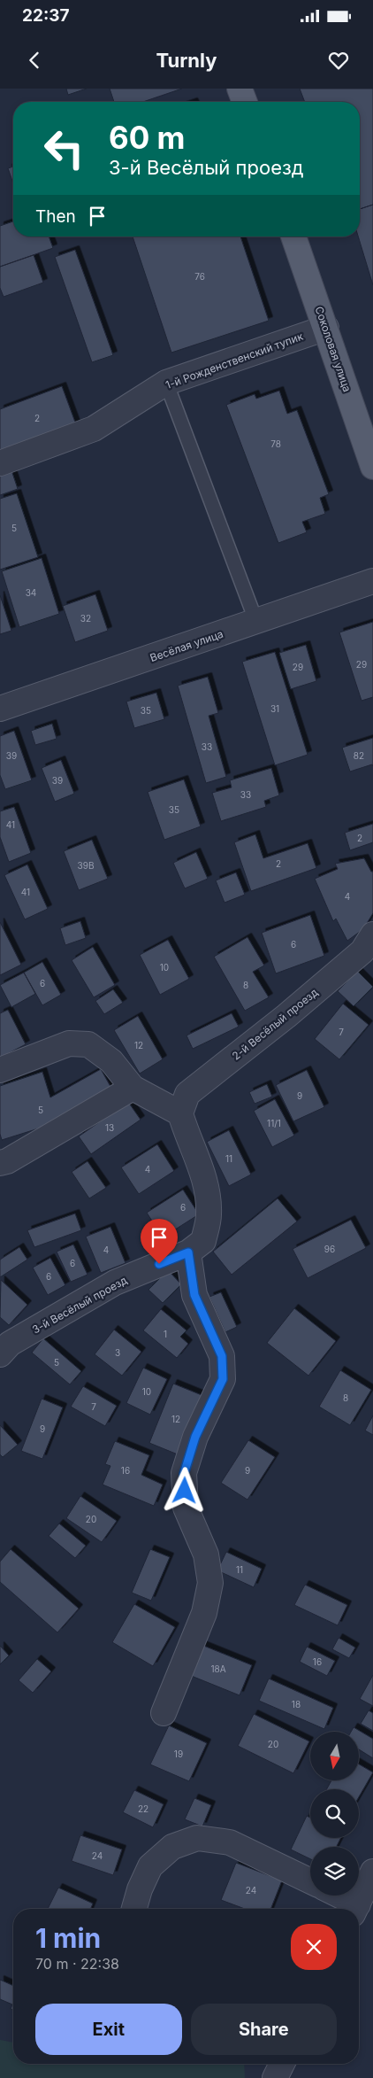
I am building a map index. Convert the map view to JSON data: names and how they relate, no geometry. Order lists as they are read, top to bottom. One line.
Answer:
{"streets":{"main road":["Соколовая улица"],"street":["1-й Рожденственский тупик","Весёлая улица","2-й Весёлый проезд","3-й Весёлый проезд"]},"crossings":[["Соколовая улица","1-й Рожденственский тупик"]],"house_numbers":["76","2","78","5","34","32","29","29","31","35","33","39","82","39","33","35","41","2","2","39В","41","4","6","10","6","8","7","12","9","5","11/1","13","11","4","6","96","4","6","6","1","3","5","10","8","7","12","9","16","9","20","11","16","18А","18","20","19","22","24","24"],"north":"bottom","page":{"status":"22:37","header":"Turnly","turn":["60 m","3-й Весёлый проезд"],"then":"Then","heading":["1 min","70 m · 22:38"],"buttons":["Exit","Share"]}}
